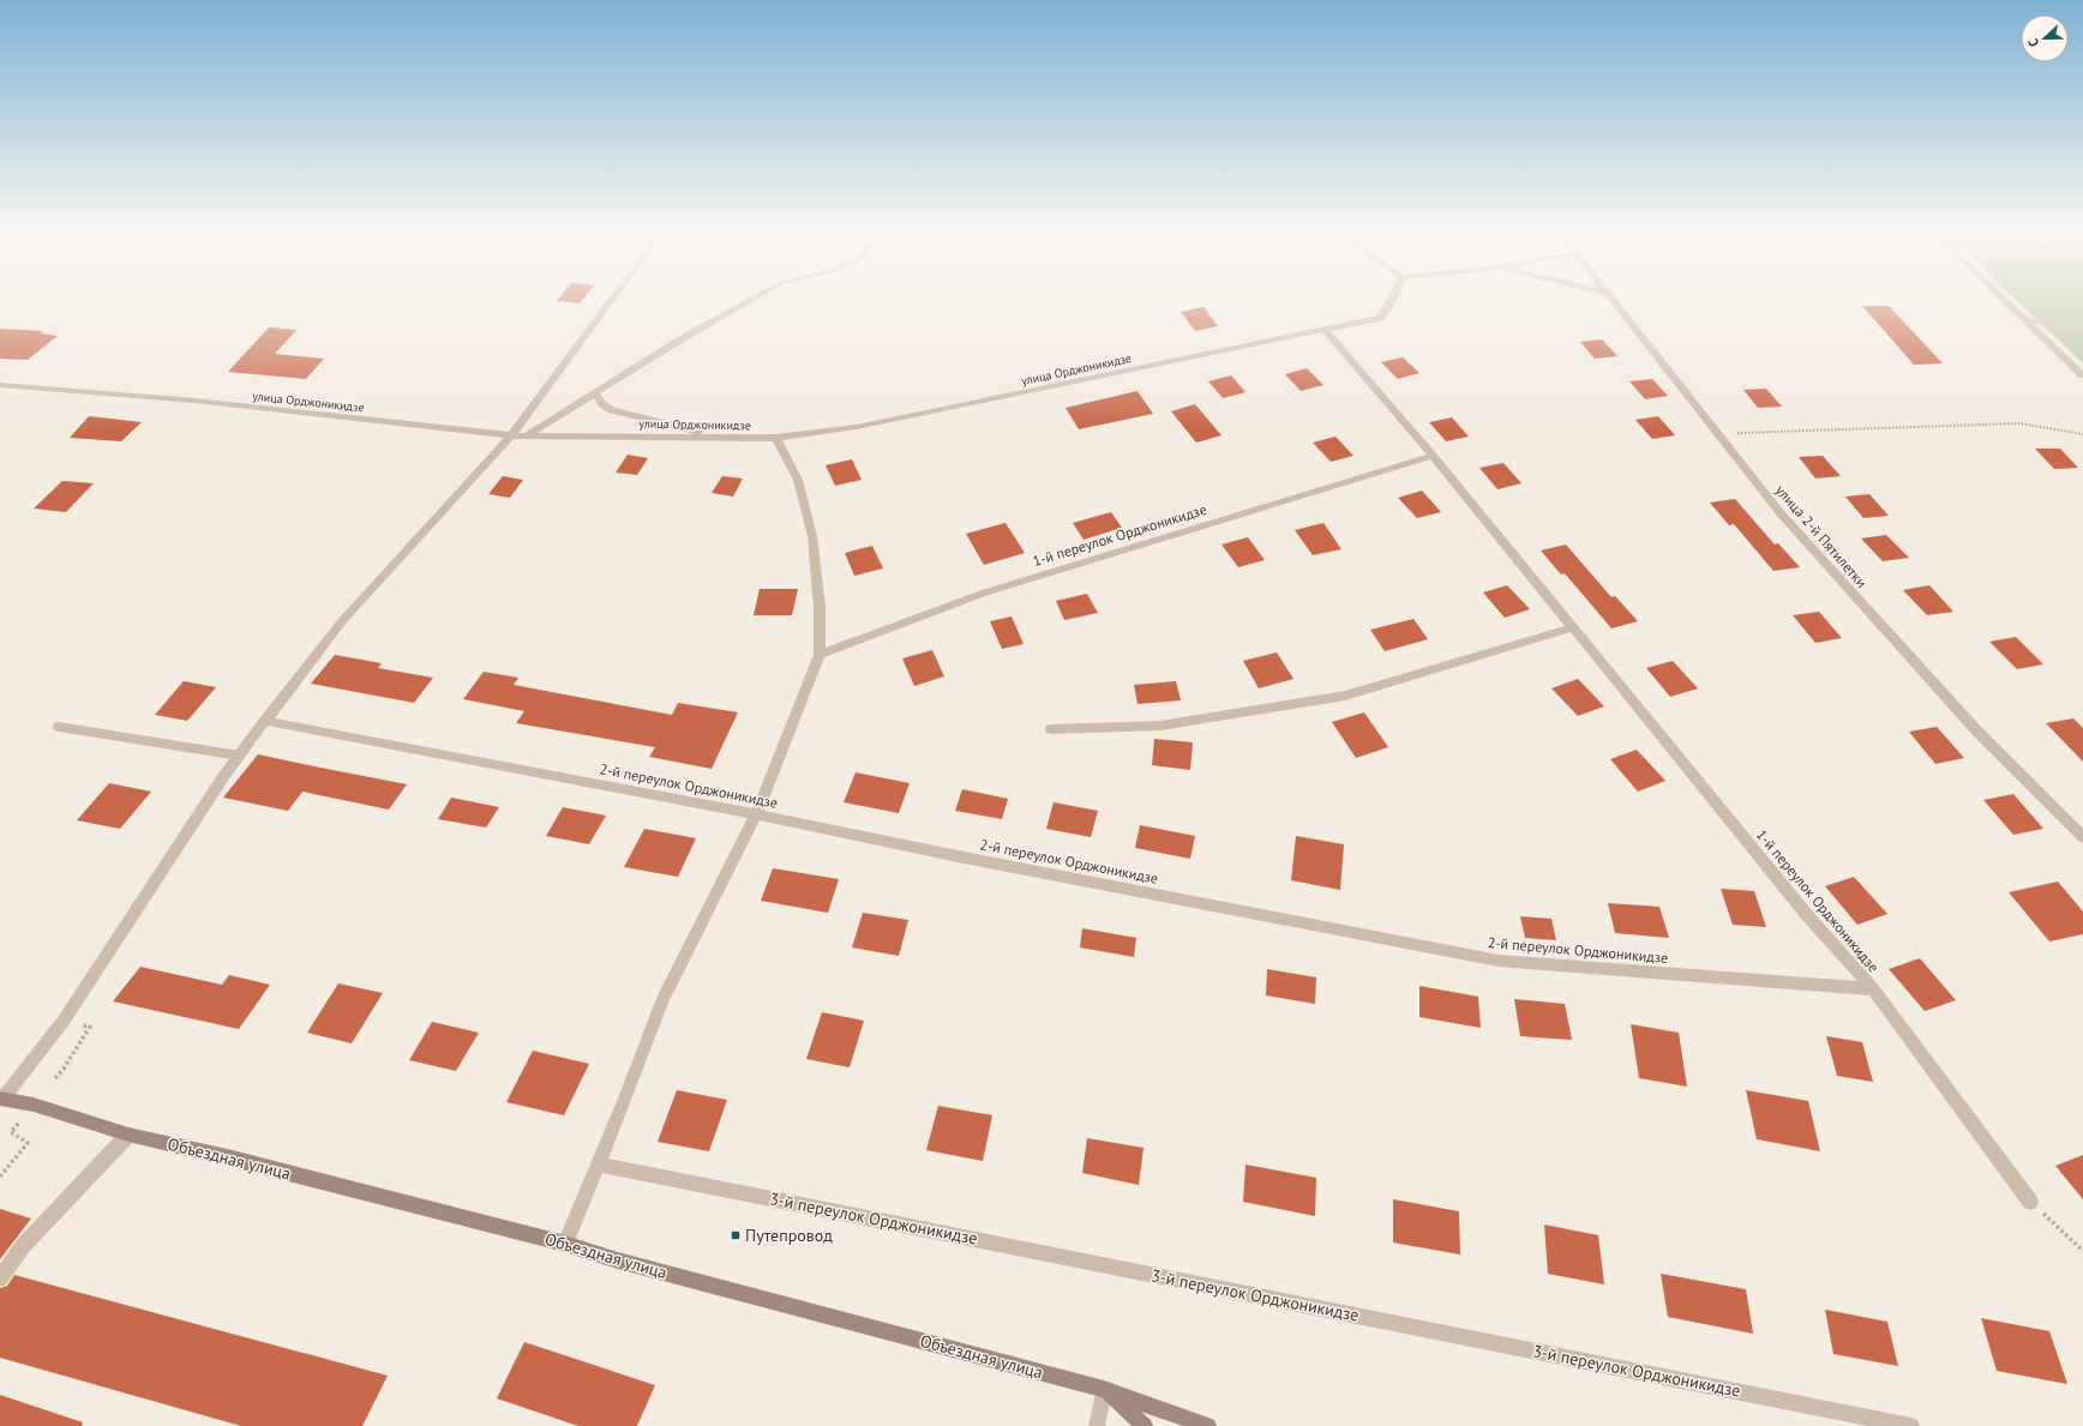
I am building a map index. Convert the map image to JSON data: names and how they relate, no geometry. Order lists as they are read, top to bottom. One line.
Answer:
{"streets":{"street":["улица Орджоникидзе","1-й переулок Орджоникидзе","улица 2-й Пятилетки","2-й переулок Орджоникидзе","Объездная улица","3-й переулок Орджоникидзе"]},"crossings":[["улица Орджоникидзе","1-й переулок Орджоникидзе"],["1-й переулок Орджоникидзе","2-й переулок Орджоникидзе"]],"places":{"transit":["Путепровод"]},"north":"left"}
